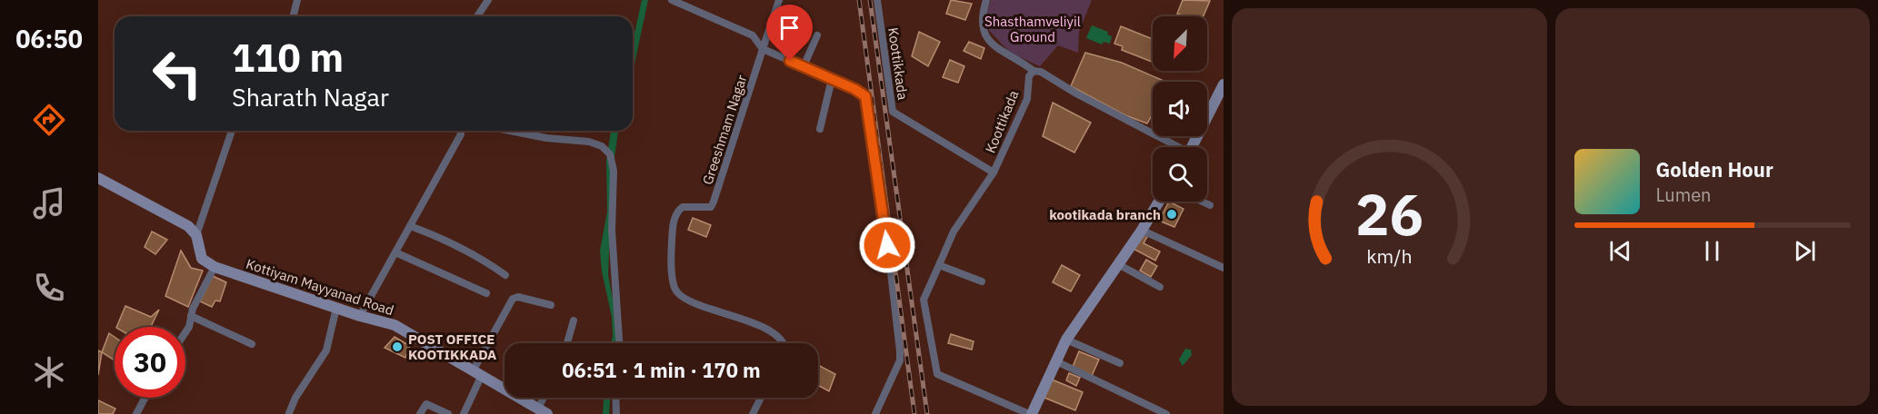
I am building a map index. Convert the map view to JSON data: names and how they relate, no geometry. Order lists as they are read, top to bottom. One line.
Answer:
{"streets":{"main road":["Kottiyam Mayyanad Road"],"street":["Koottikkada","Koottikada","Greeshmam Nagar"]},"crossings":[["Koottikkada","Koottikada"]],"parks":["Shasthamveliyil Ground"],"places":["kootikada branch","POST OFFICE KOOTIKKADA"],"north":"bottom left","page":{"tabs":"06:50","turn":["110 m","Sharath Nagar"],"song":["Golden Hour","Lumen"],"limit":"30","trip":"06:51 · 1 min · 170 m","gauge":["26","km/h"]}}
